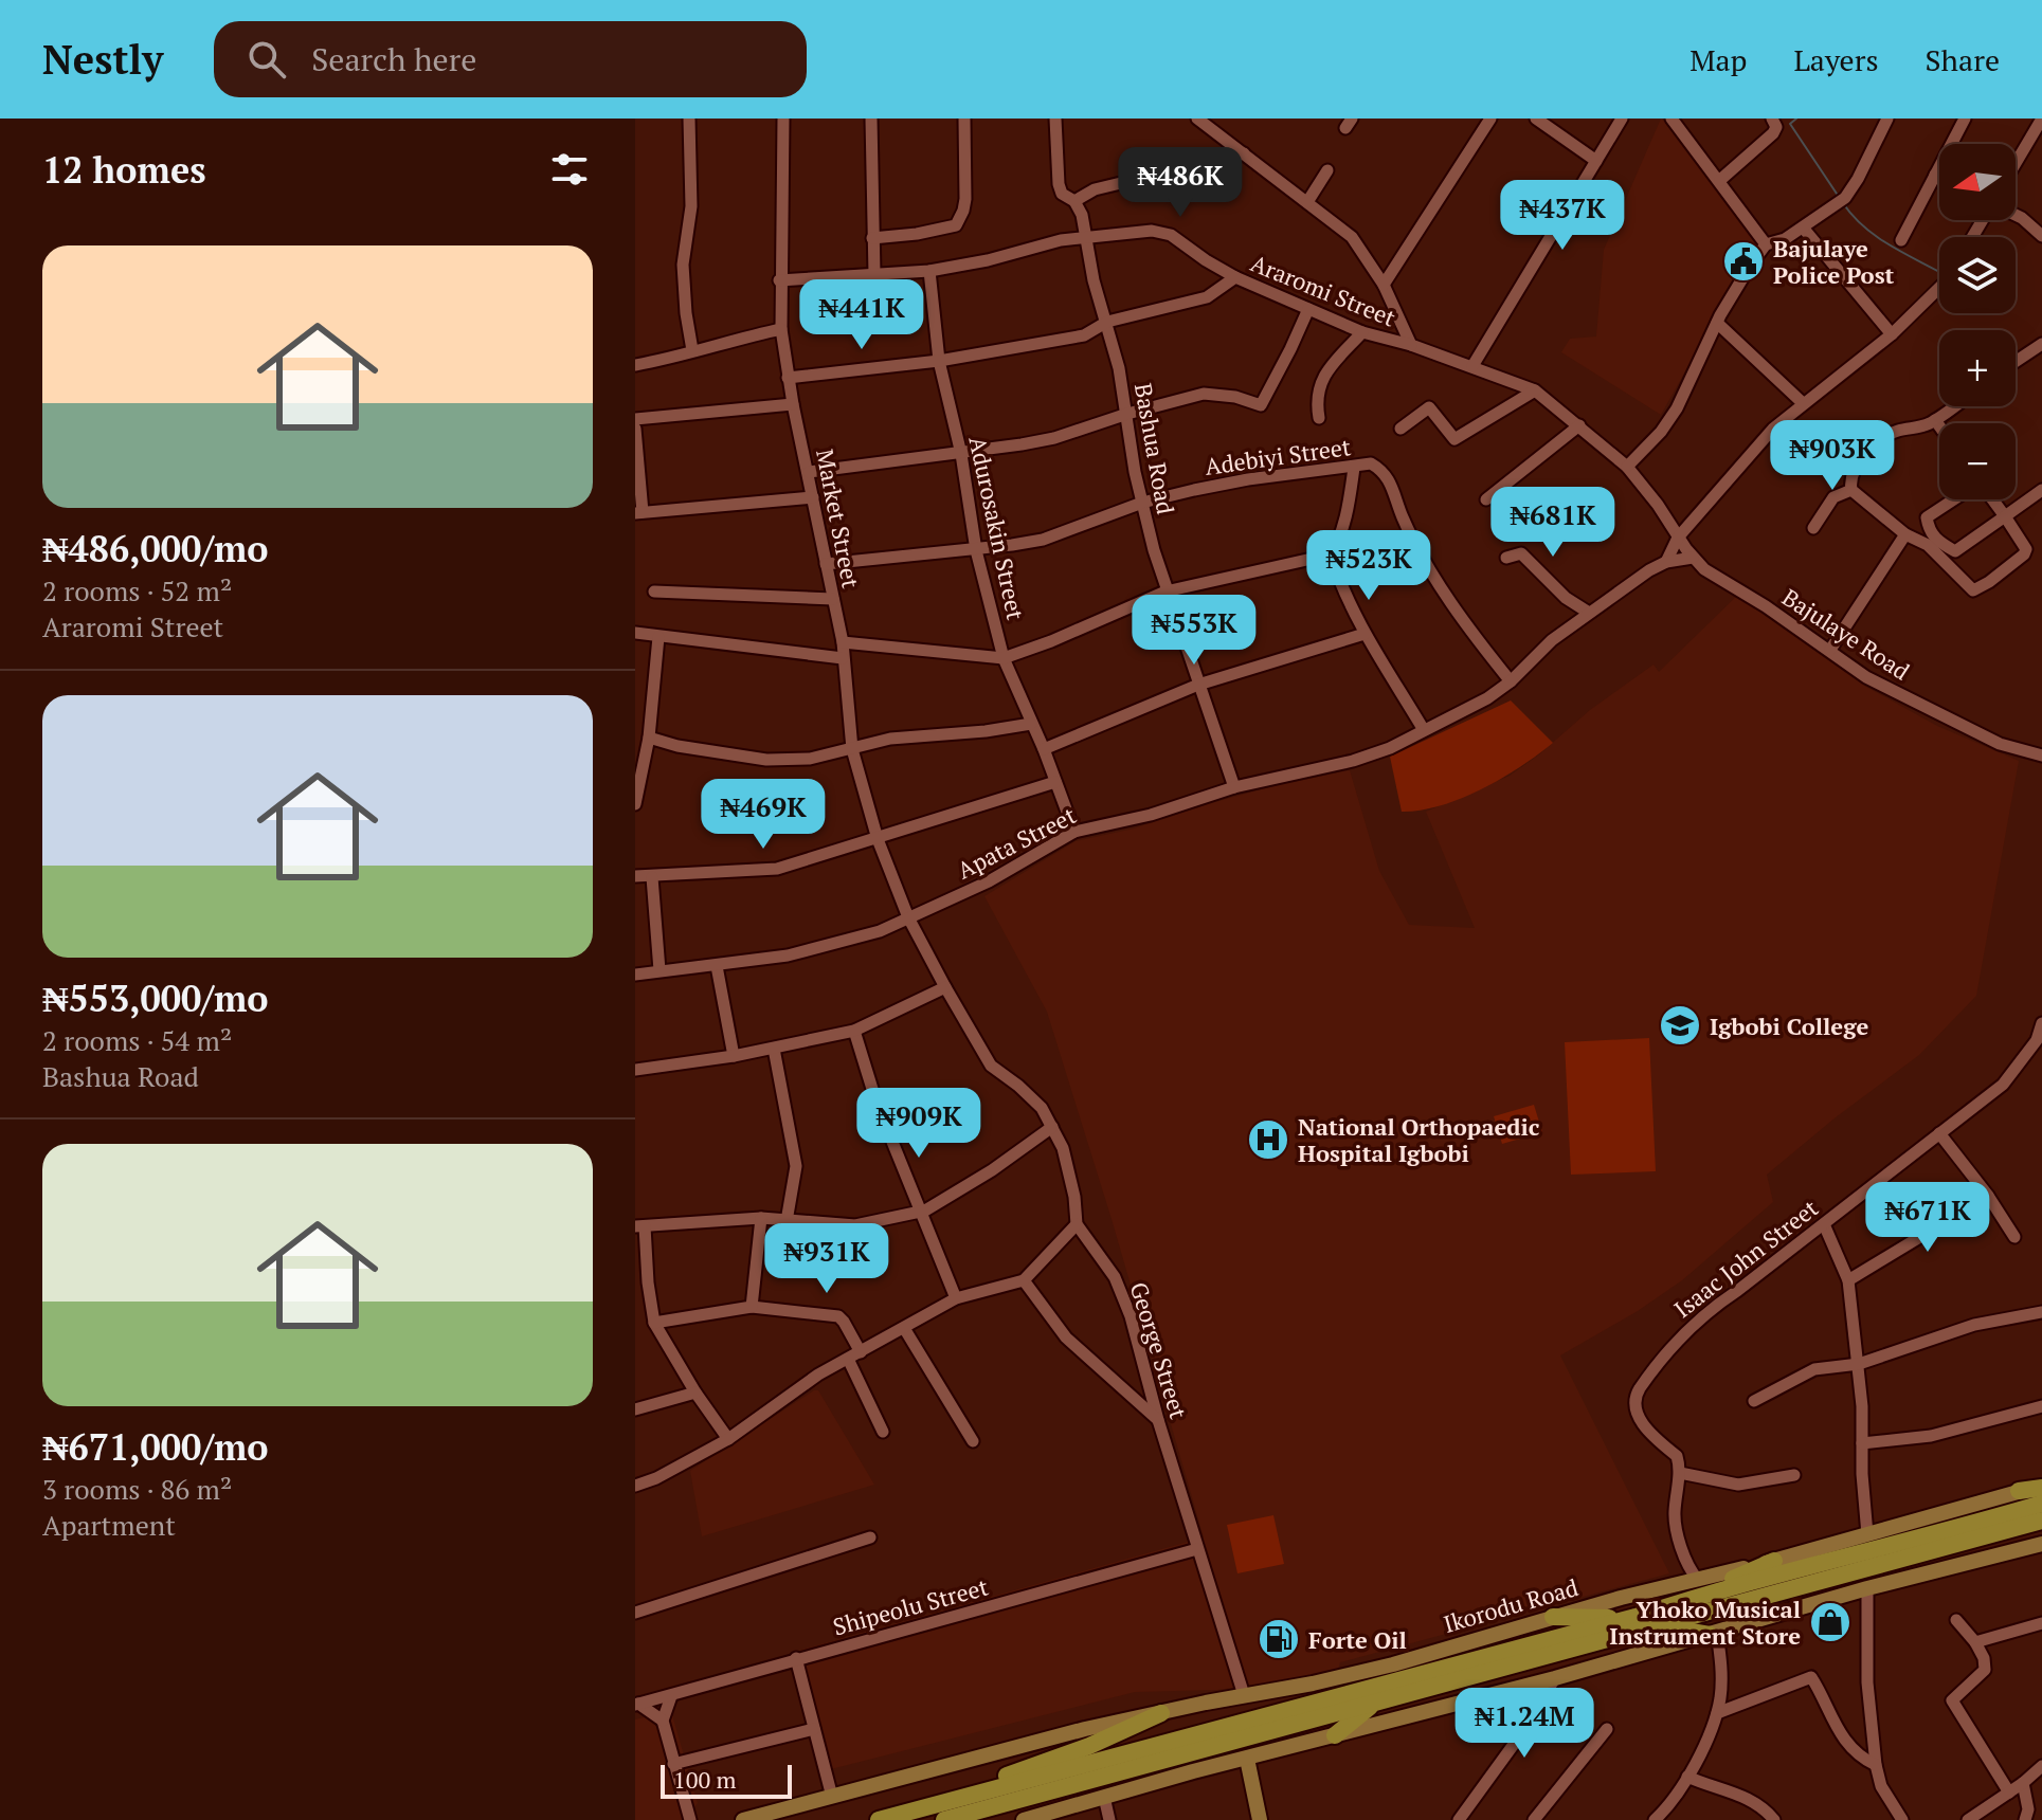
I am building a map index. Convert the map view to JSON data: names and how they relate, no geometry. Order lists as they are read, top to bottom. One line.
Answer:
{"streets":{"highway":["Ikorodu Road"],"street":["Araromi Street","Bashua Road","Adebiyi Street","Market Street","Adurosakin Street","Bajulaye Road","Apata Street","Isaac John Street","George Street","Shipeolu Street"]},"crossings":[["Araromi Street","Bashua Road"],["Araromi Street","Market Street"],["Araromi Street","Adurosakin Street"],["Araromi Street","Bajulaye Road"],["Bashua Road","Adebiyi Street"],["Bashua Road","Apata Street"],["Adebiyi Street","Market Street"],["Adebiyi Street","Adurosakin Street"],["Adebiyi Street","Apata Street"],["Market Street","Apata Street"],["Market Street","George Street"],["Adurosakin Street","Apata Street"],["Apata Street","George Street"],["George Street","Ikorodu Road"],["George Street","Shipeolu Street"]],"places":{"public building":["Bajulaye Police Post"],"school or university":["Igbobi College"],"hospital":["National Orthopaedic Hospital Igbobi"],"shop":["Yhoko Musical Instrument Store"],"fuel station":["Forte Oil"]},"scale_bar":"100 m","north":"left","page":{"header":"Nestly","search":"Search here","nav":["Map","Layers","Share"],"heading":"12 homes","map_buttons":["+","−"],"price":["₦486K","₦437K","₦441K","₦903K","₦681K","₦523K","₦553K","₦469K","₦909K","₦671K","₦931K","₦1.24M"],"list":[{"name":"₦486,000/mo","note":"2 rooms · 52 m² · Araromi Street"},{"name":"₦553,000/mo","note":"2 rooms · 54 m² · Bashua Road"},{"name":"₦671,000/mo","note":"3 rooms · 86 m² · Apartment"}],"scale":"100 m"}}
